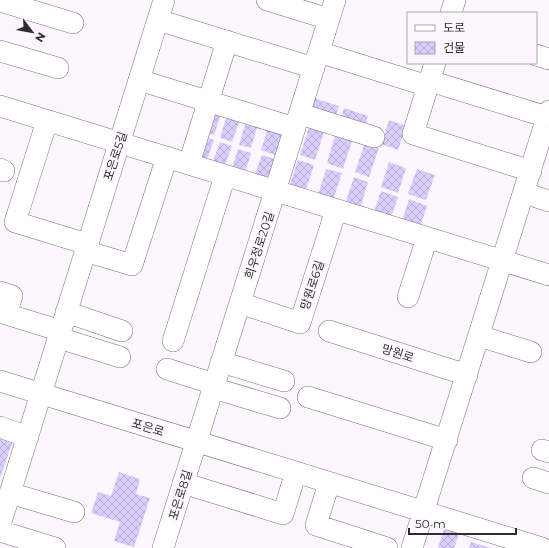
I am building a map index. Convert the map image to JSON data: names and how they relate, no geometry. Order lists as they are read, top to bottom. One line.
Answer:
{"streets":{"street":["포은로5길","희우정로20길","망원로6길","망원로","포은로","포은로8길"]},"crossings":[["포은로5길","포은로"],["희우정로20길","망원로6길"],["희우정로20길","포은로"],["희우정로20길","포은로8길"],["포은로","포은로8길"]],"legend":["도로","건물"],"scale_bar":"50 m","north":"bottom right"}
